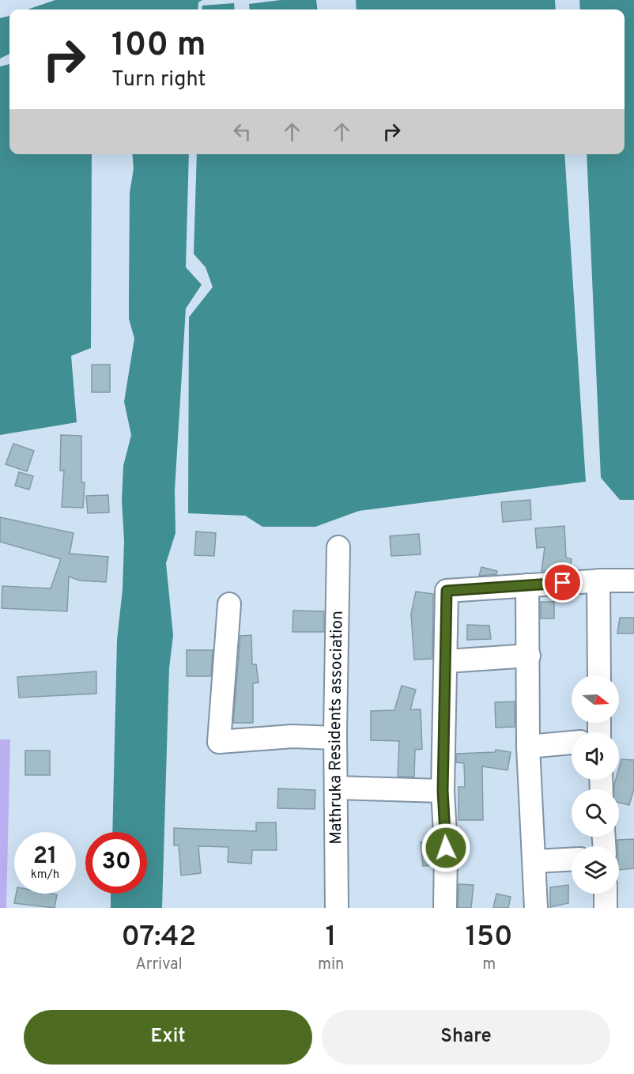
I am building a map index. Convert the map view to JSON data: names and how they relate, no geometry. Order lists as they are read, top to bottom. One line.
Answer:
{"streets":{"street":["Mathruka Residents association"]},"north":"right","page":{"turn":["100 m","Turn right"],"speed":"21 km/h","limit":"30","eta":["07:42","Arrival","1","min","150","m"],"buttons":["Exit","Share"]}}
